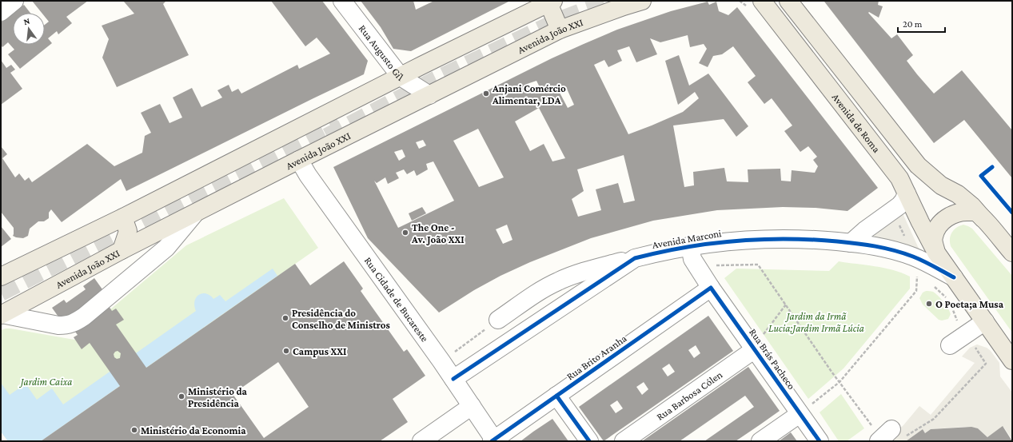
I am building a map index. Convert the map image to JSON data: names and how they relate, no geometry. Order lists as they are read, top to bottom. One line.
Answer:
{"streets":{"main road":["Avenida João XXI","Avenida de Roma"],"street":["Rua Augusto Gil","Avenida Marconi","Rua Cidade de Bucareste","Rua Brito Aranha","Rua Brás Pacheco","Rua Barbosa Cólen"]},"crossings":[["Avenida João XXI","Rua Augusto Gil"],["Avenida João XXI","Rua Cidade de Bucareste"],["Avenida de Roma","Avenida Marconi"],["Avenida Marconi","Rua Cidade de Bucareste"],["Avenida Marconi","Rua Brás Pacheco"],["Rua Cidade de Bucareste","Rua Brito Aranha"],["Rua Brito Aranha","Rua Brás Pacheco"],["Rua Brás Pacheco","Rua Barbosa Cólen"]],"parks":["Jardim da Irmã Lucia;Jardim Irmã Lúcia","Jardim Caixa"],"places":["Anjani Comércio Alimentar, LDA","The One - Av. João XXI","O Poeta;a Musa","Presidência do Conselho de Ministros","Campus XXI","Ministério da Presidência","Ministério da Economia"],"scale_bar":"20 m","north":"top"}
